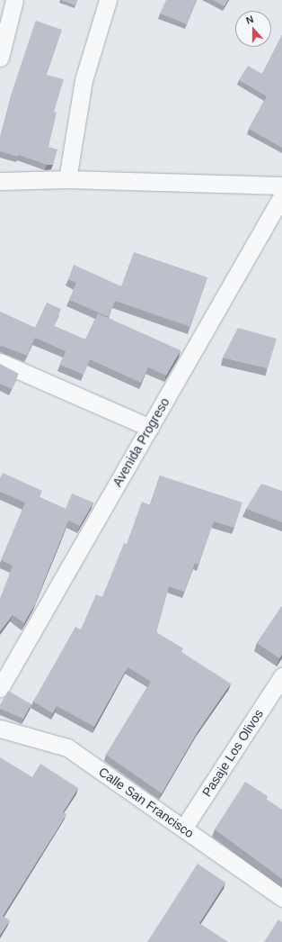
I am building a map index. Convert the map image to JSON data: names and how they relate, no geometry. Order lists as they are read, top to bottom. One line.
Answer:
{"streets":{"street":["Avenida Progreso","Pasaje Los Olivos","Calle San Francisco"]},"crossings":[["Pasaje Los Olivos","Calle San Francisco"]],"north":"top"}
